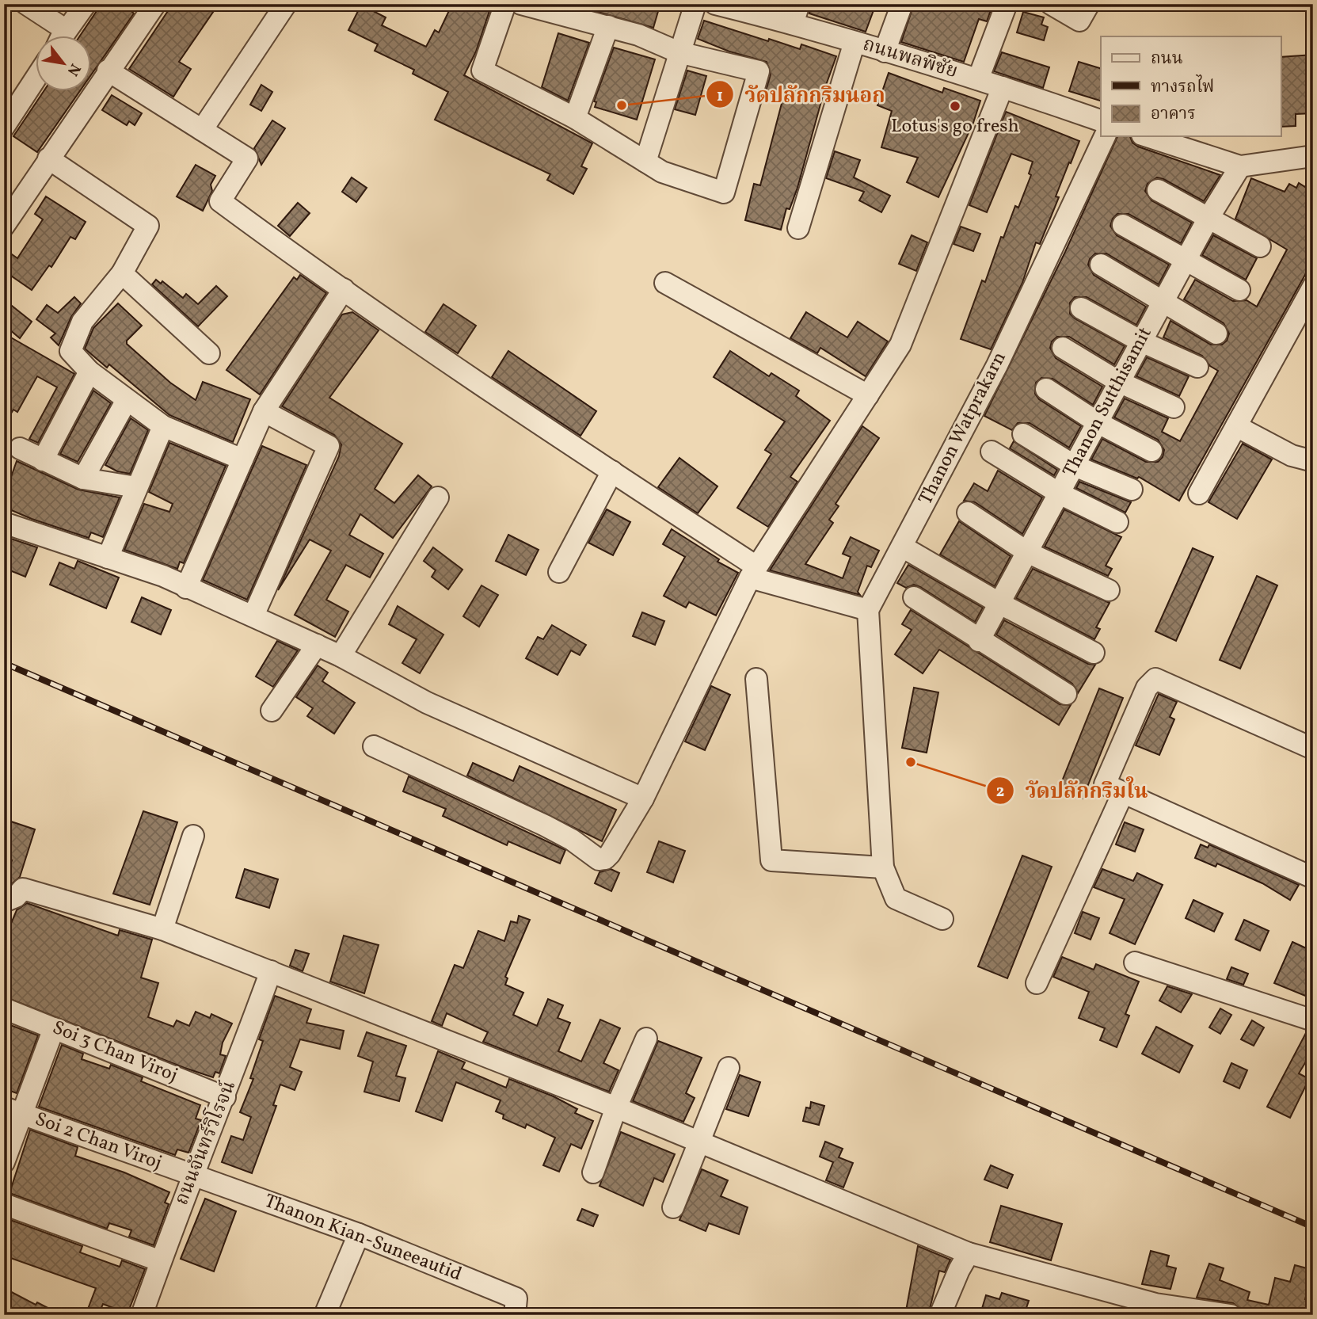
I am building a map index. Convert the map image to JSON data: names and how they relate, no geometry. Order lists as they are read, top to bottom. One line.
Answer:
{"streets":{"street":["ถนนพลพิชัย","Thanon Sutthisamit","Thanon Watprakarn","Soi 3 Chan Viroj","Soi 2 Chan Viroj","ถนนจันทร์วิโรจน์","Thanon Kian-Suneeautid"]},"crossings":[["Soi 3 Chan Viroj","ถนนจันทร์วิโรจน์"],["Soi 2 Chan Viroj","ถนนจันทร์วิโรจน์"],["Soi 2 Chan Viroj","Thanon Kian-Suneeautid"],["ถนนจันทร์วิโรจน์","Thanon Kian-Suneeautid"]],"places":["วัดปลักกริมนอก","Lotus's go fresh","วัดปลักกริมใน"],"legend":["ถนน","ทางรถไฟ","อาคาร"],"north":"bottom right"}
